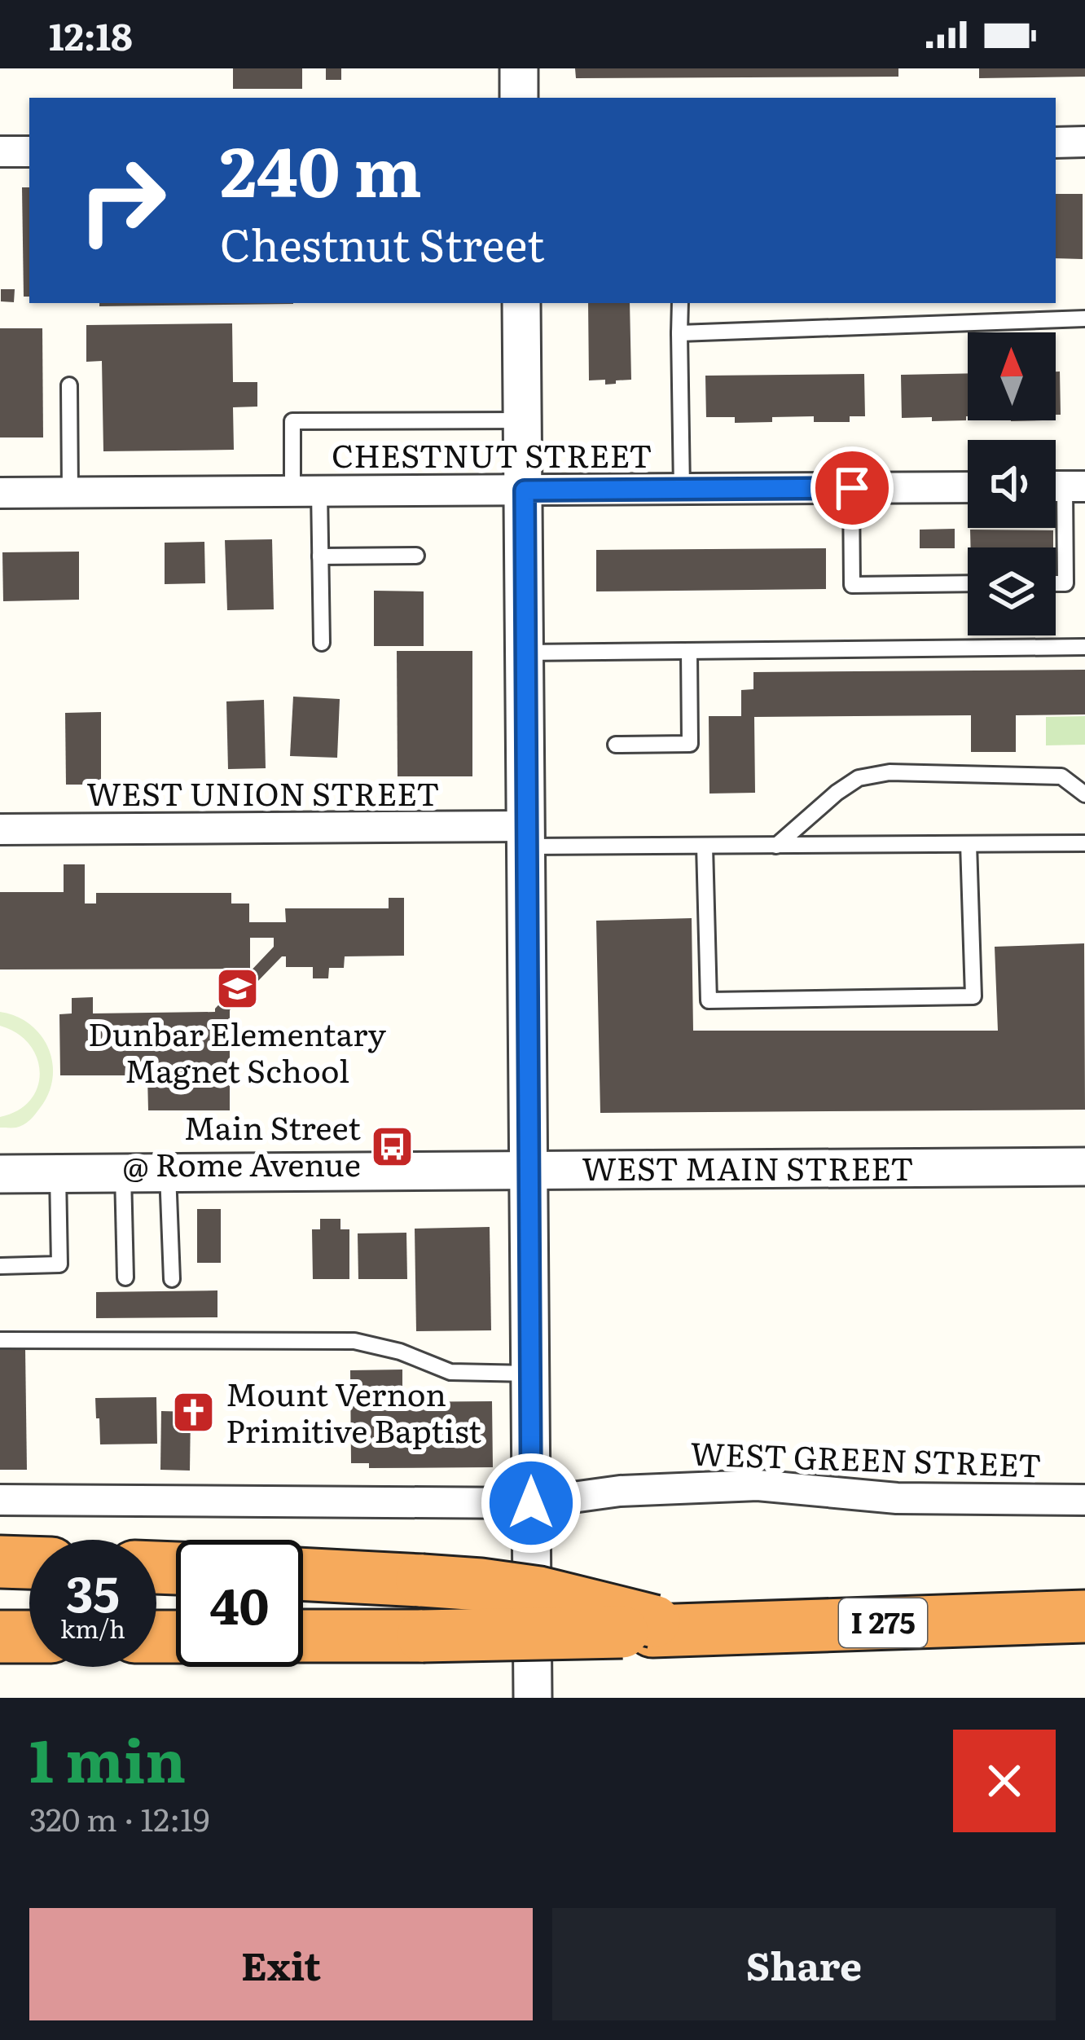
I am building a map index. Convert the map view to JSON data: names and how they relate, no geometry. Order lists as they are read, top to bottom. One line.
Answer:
{"streets":{"highway":["I 275"],"street":["CHESTNUT STREET","WEST UNION STREET","WEST MAIN STREET","WEST GREEN STREET"]},"places":{"school or university":["Dunbar Elementary Magnet School"],"bus stop":["Main Street @ Rome Avenue"],"church":["Mount Vernon Primitive Baptist"]},"north":"top","page":{"status":"12:18","turn":["240 m","Chestnut Street"],"speed":"35 km/h","limit":"40","heading":["1 min","320 m · 12:19"],"buttons":["Exit","Share"]}}
